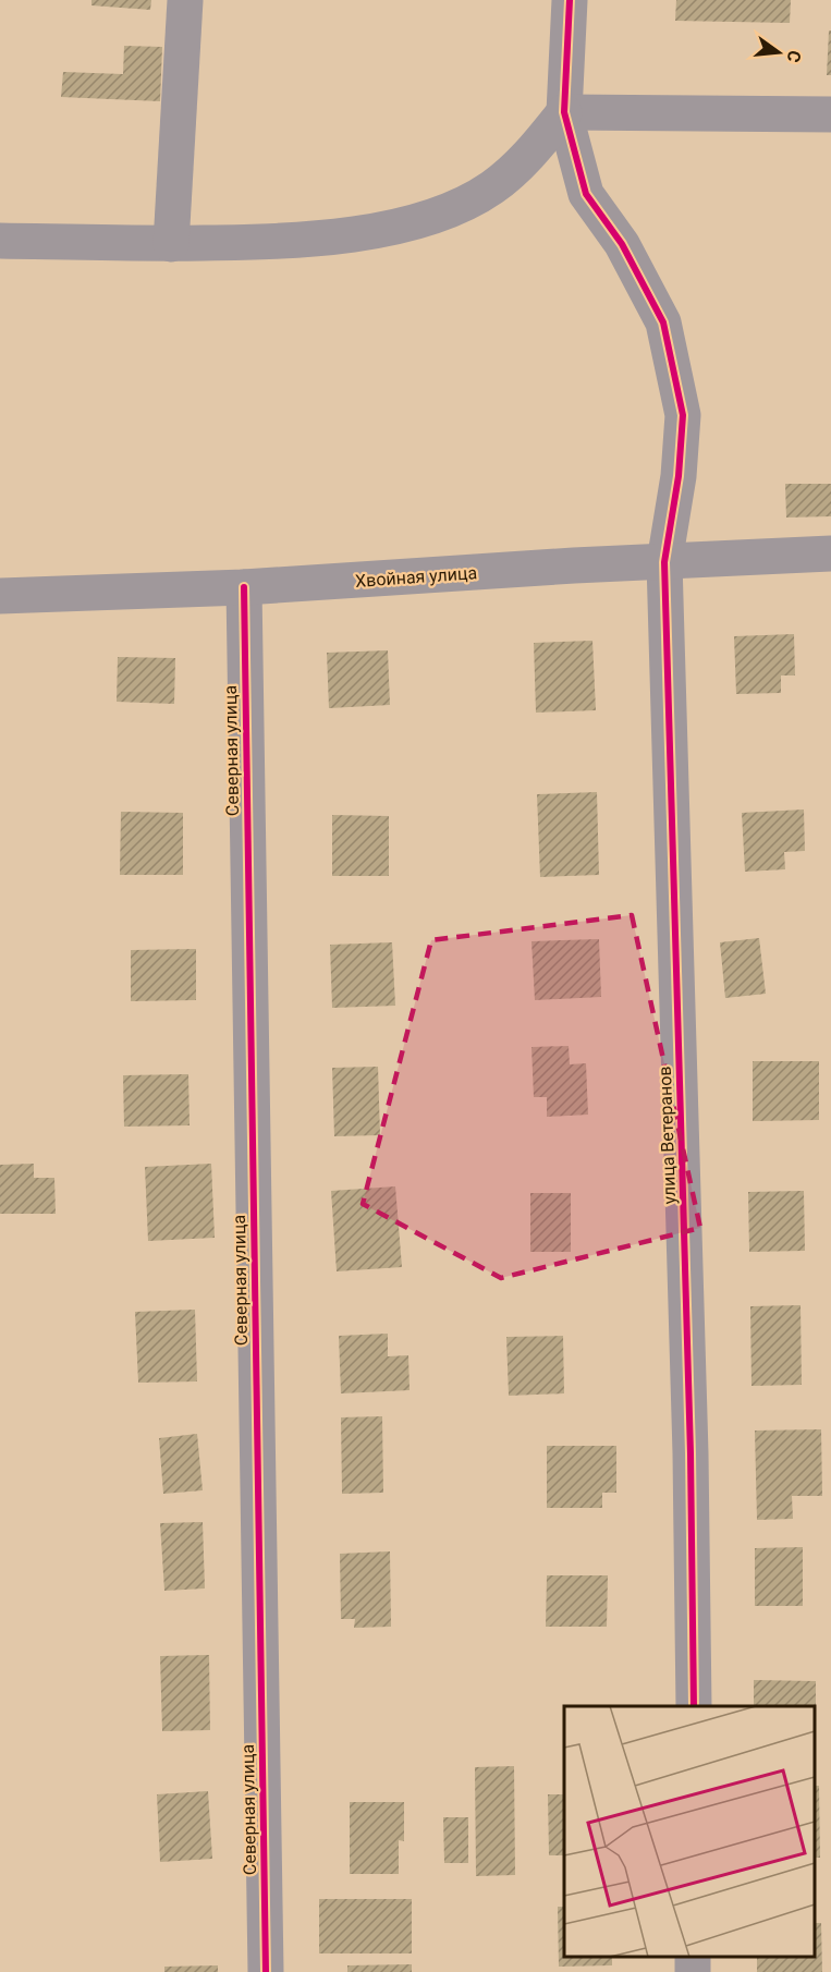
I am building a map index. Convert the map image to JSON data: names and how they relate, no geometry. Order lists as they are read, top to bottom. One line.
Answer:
{"streets":{"street":["Хвойная улица","Северная улица","улица Ветеранов"]},"crossings":[["Хвойная улица","Северная улица"],["Хвойная улица","улица Ветеранов"]],"north":"right"}
